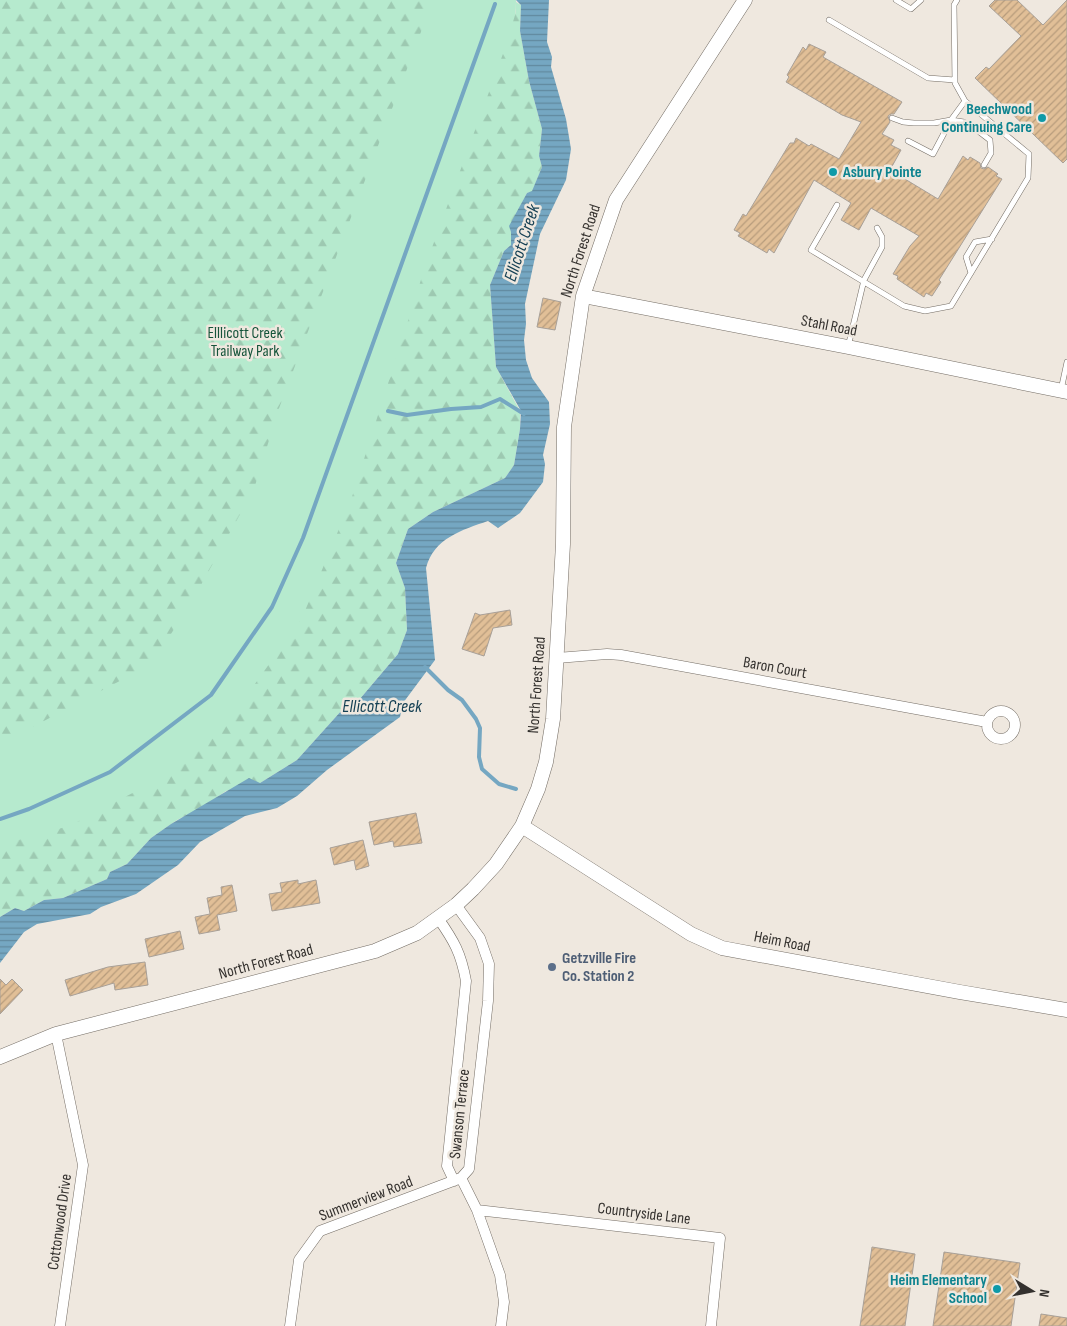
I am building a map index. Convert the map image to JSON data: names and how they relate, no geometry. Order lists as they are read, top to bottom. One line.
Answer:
{"streets":{"street":["North Forest Road","Stahl Road","Baron Court","Heim Road","Swanson Terrace","Summerview Road","Countryside Lane","Cottonwood Drive"]},"crossings":[["North Forest Road","Stahl Road"],["North Forest Road","Baron Court"],["North Forest Road","Heim Road"],["North Forest Road","Swanson Terrace"],["North Forest Road","Cottonwood Drive"],["Swanson Terrace","Summerview Road"],["Swanson Terrace","Countryside Lane"]],"water":["Ellicott Creek"],"parks":["Elllicott Creek Trailway Park"],"places":["Beechwood Continuing Care","Asbury Pointe","Getzville Fire Co. Station 2","Heim Elementary School"],"north":"right"}
